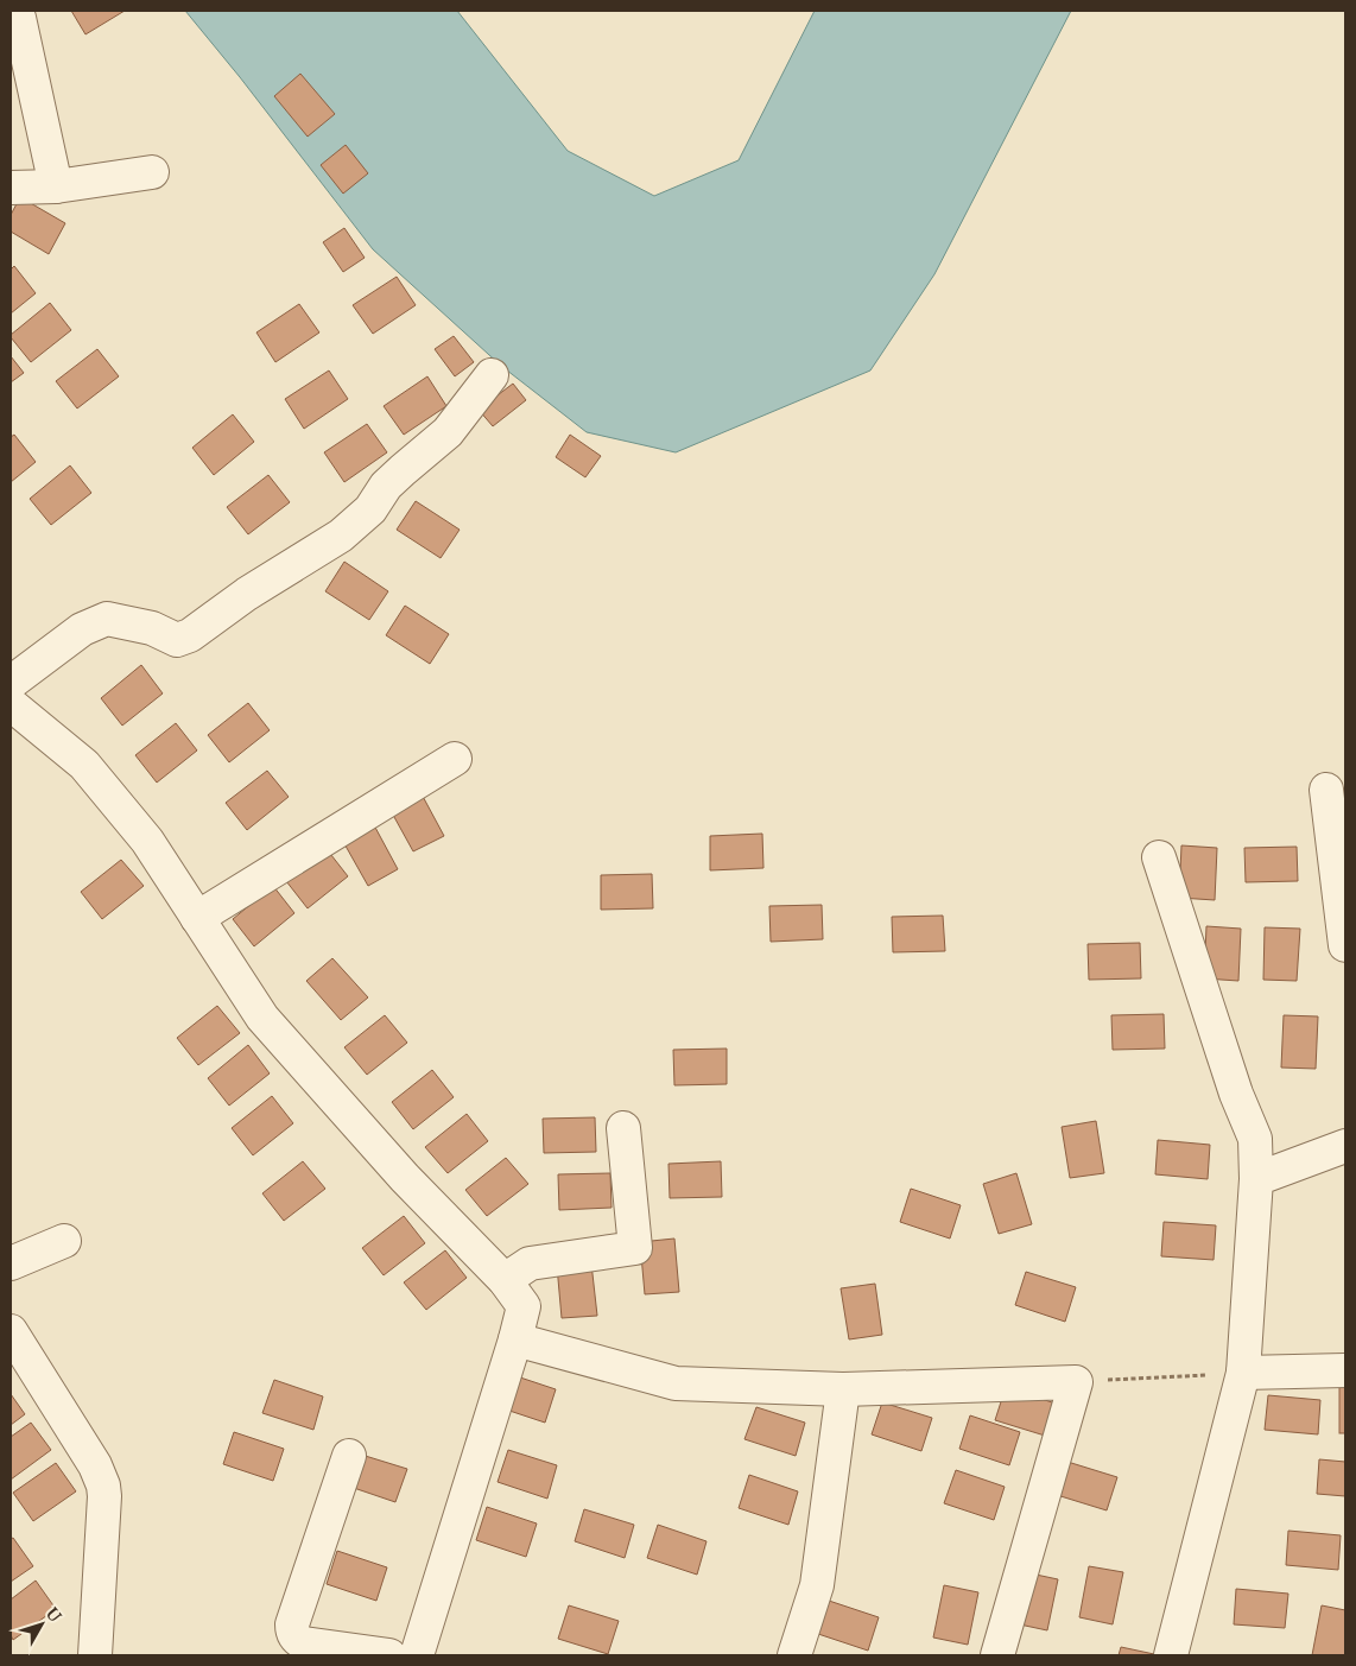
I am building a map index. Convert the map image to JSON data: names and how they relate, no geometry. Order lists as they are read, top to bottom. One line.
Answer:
{"north":"top right"}
